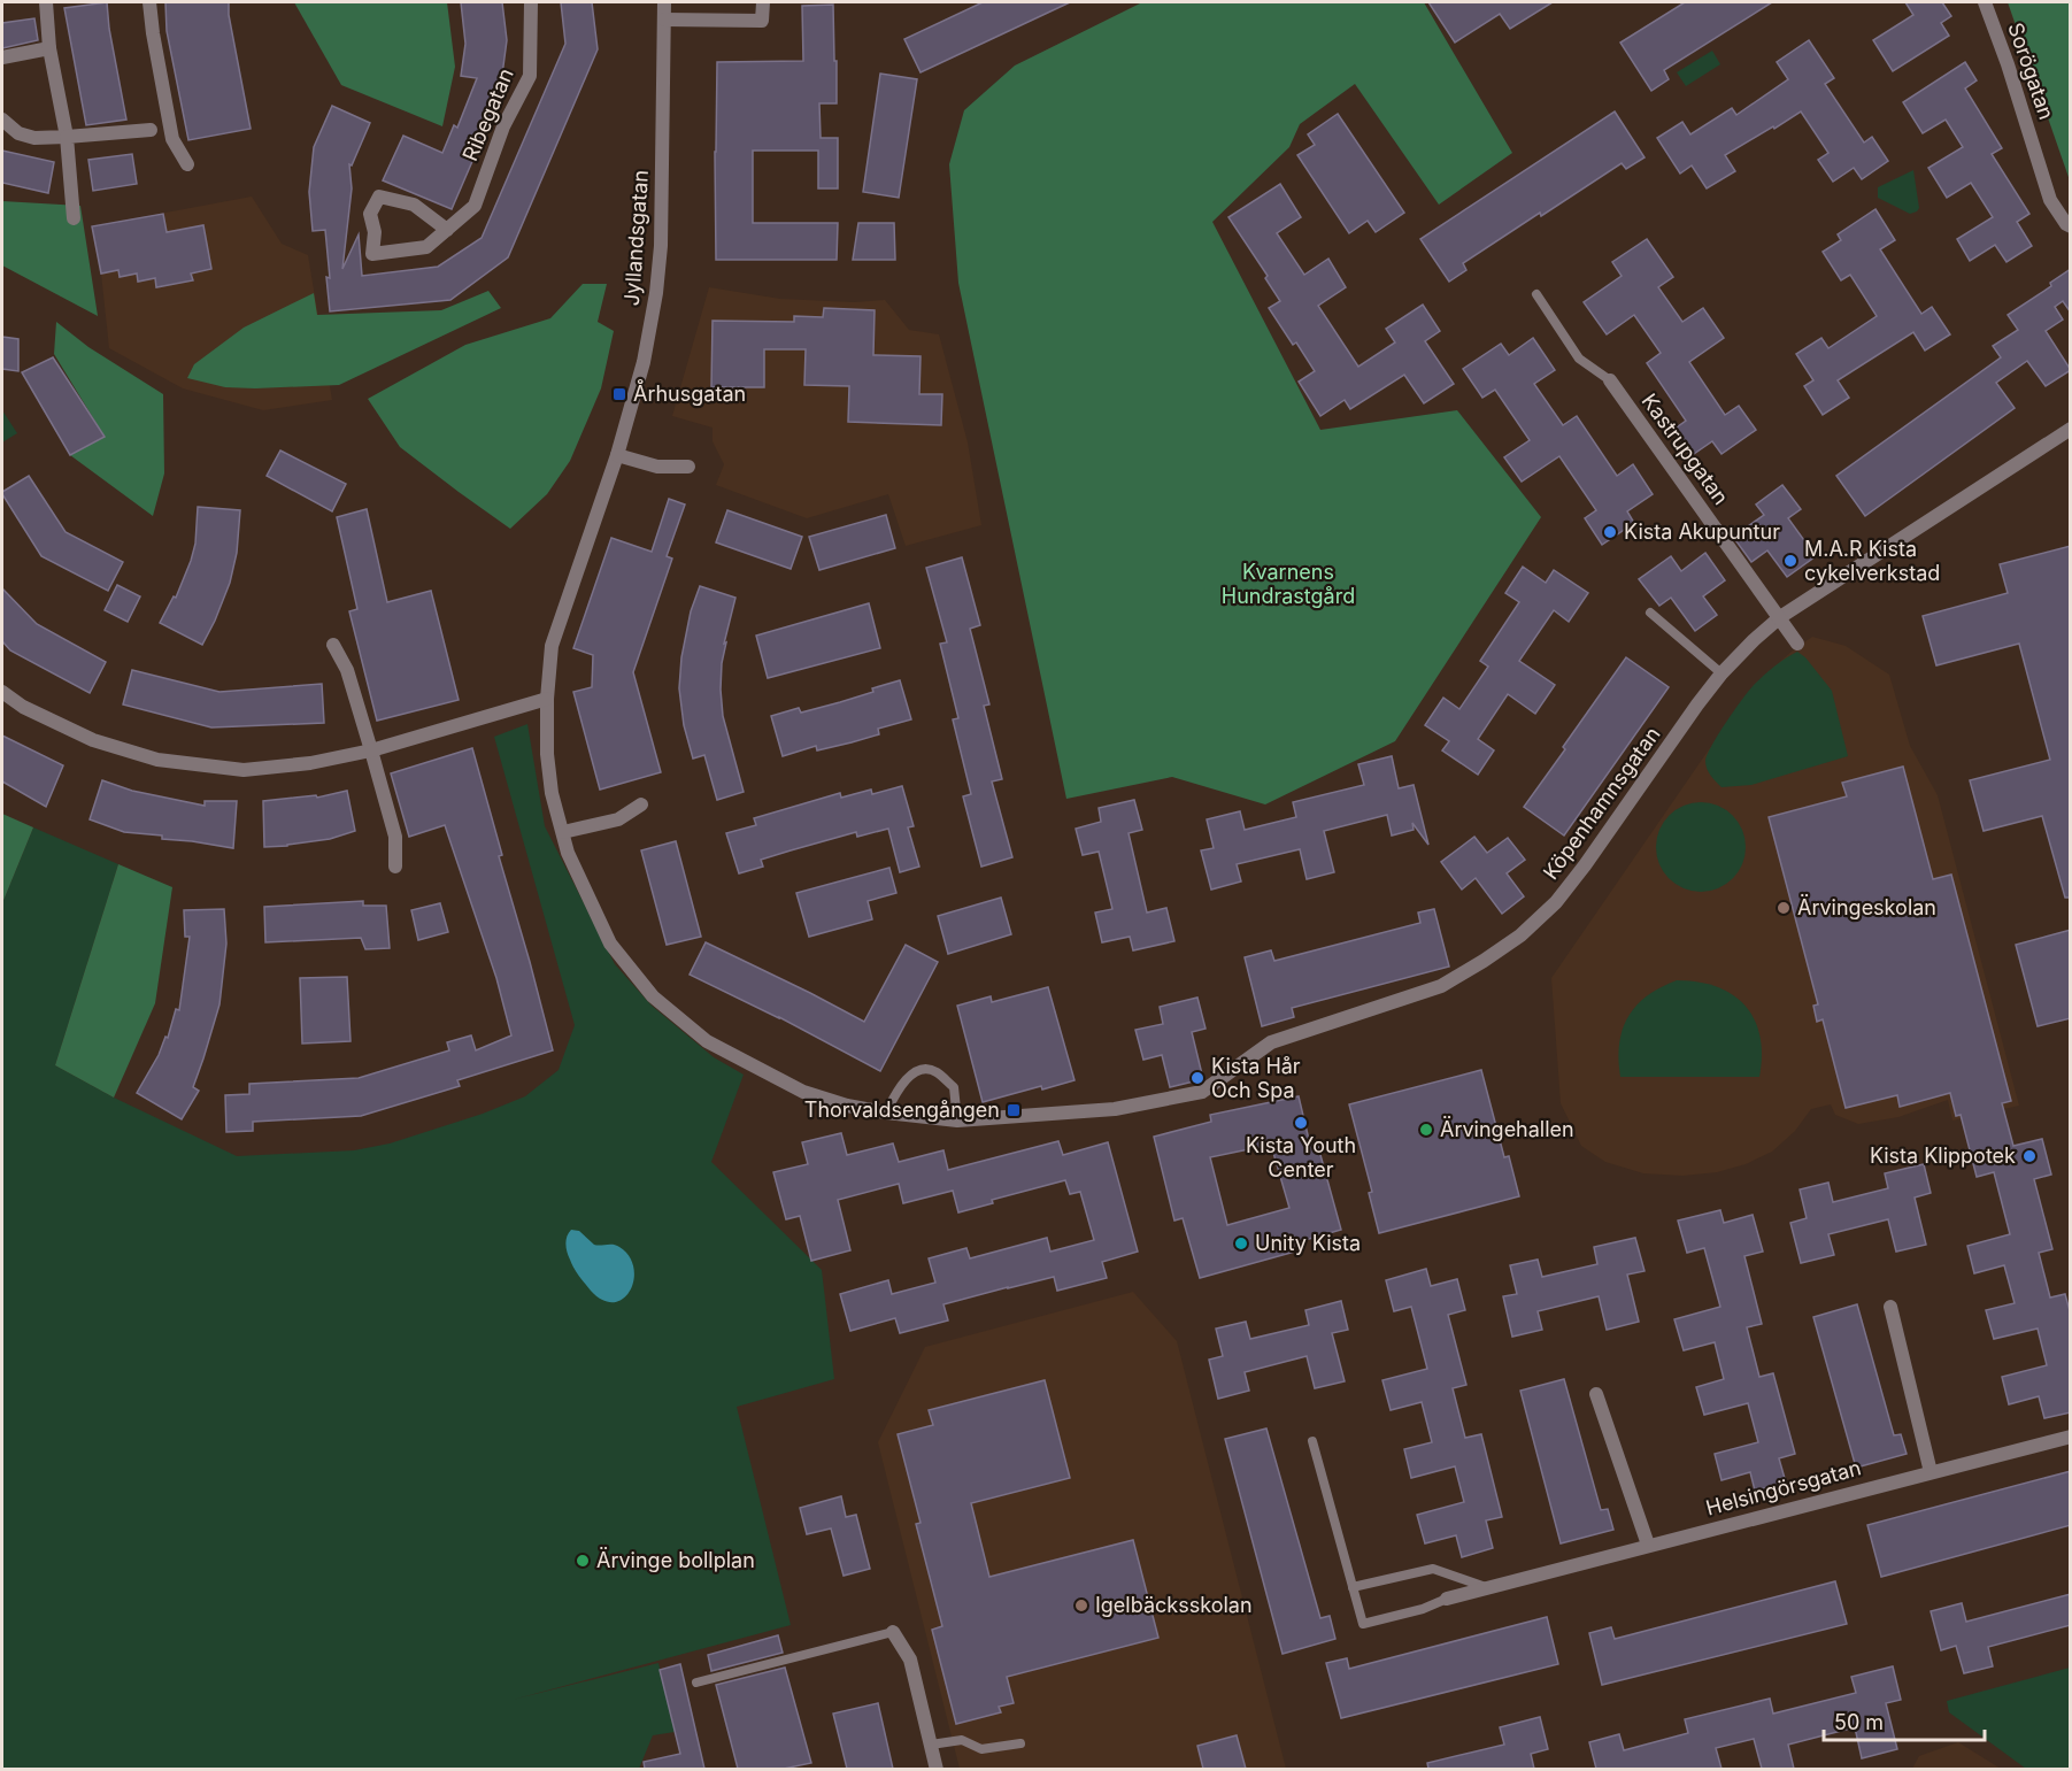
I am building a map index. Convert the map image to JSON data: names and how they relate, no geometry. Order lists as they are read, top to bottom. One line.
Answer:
{"streets":{"street":["Sorögatan","Ribegatan","Jyllandsgatan","Kastrupgatan","Köpenhamnsgatan","Helsingörsgatan"]},"crossings":[["Jyllandsgatan","Köpenhamnsgatan"],["Kastrupgatan","Köpenhamnsgatan"]],"parks":["Kvarnens Hundrastgård"],"places":{"transit":["Århusgatan","Thorvaldsengången"],"other":["Kista Akupuntur","M.A.R Kista cykelverkstad","Ärvingeskolan","Kista Hår Och Spa","Kista Youth Center","Ärvingehallen","Kista Klippotek","Unity Kista","Ärvinge bollplan","Igelbäcksskolan"]},"scale_bar":"50 m"}
